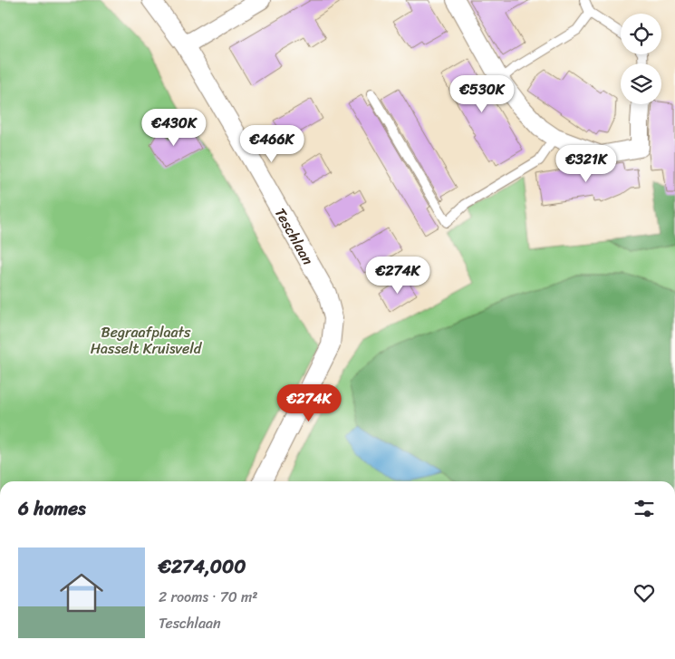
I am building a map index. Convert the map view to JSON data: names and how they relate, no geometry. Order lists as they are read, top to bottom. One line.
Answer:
{"streets":{"street":["Teschlaan"]},"parks":["Begraafplaats Hasselt Kruisveld"],"page":{"price":["€530K","€430K","€466K","€321K","€274K","€274K"],"heading":"6 homes","list":[{"name":"€274,000","note":"2 rooms · 70 m² · Teschlaan"}]}}
